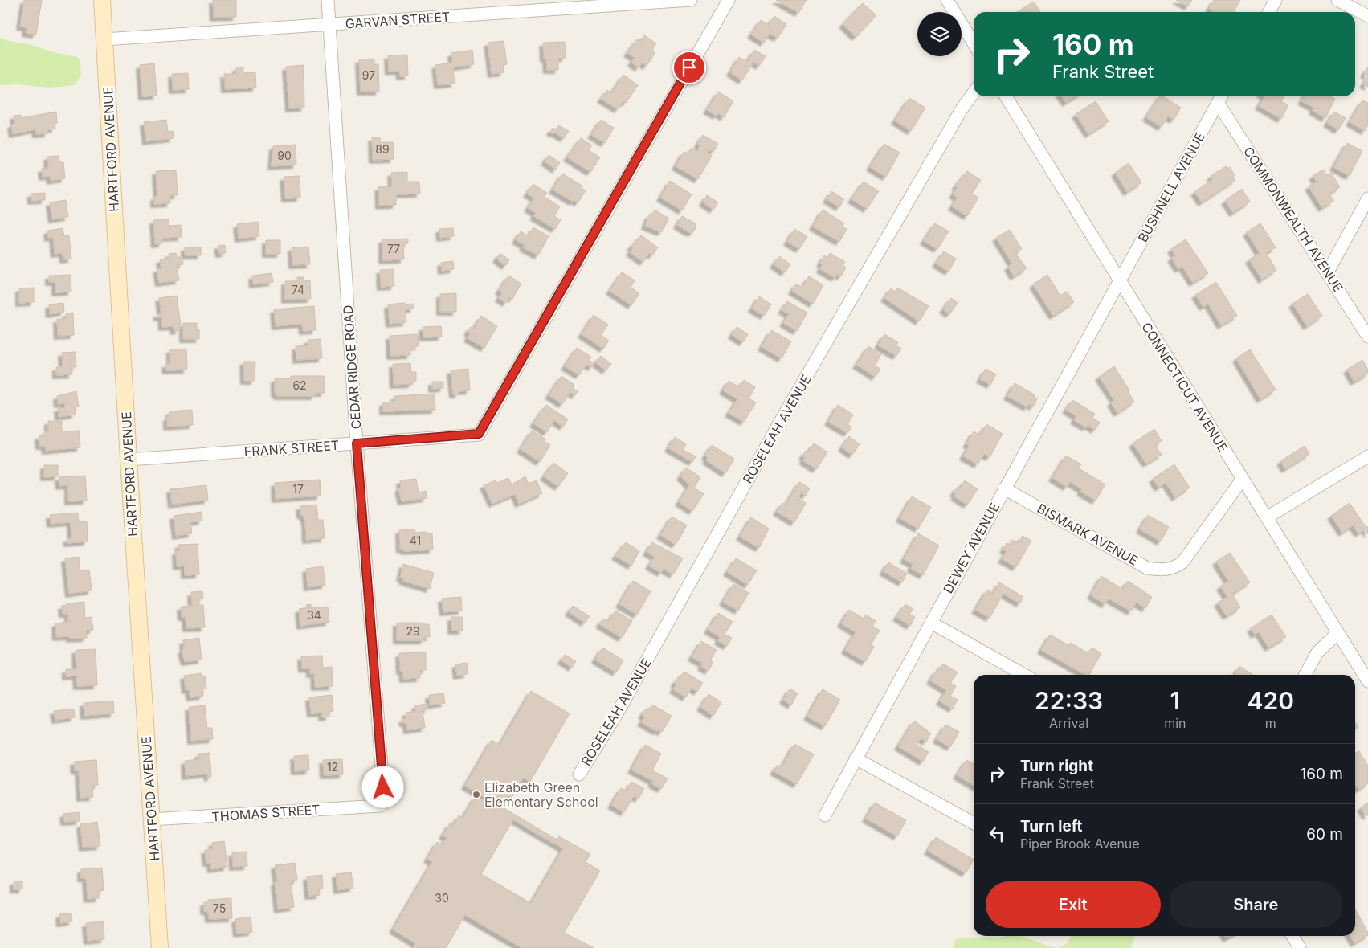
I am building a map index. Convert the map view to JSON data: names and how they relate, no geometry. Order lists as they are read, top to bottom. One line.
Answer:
{"streets":{"main road":["HARTFORD AVENUE"],"street":["GARVAN STREET","BUSHNELL AVENUE","COMMONWEALTH AVENUE","CEDAR RIDGE ROAD","CONNECTICUT AVENUE","ROSELEAH AVENUE","FRANK STREET","BISMARK AVENUE","DEWEY AVENUE","THOMAS STREET"]},"crossings":[["GARVAN STREET","HARTFORD AVENUE"],["GARVAN STREET","CEDAR RIDGE ROAD"],["HARTFORD AVENUE","FRANK STREET"],["HARTFORD AVENUE","THOMAS STREET"],["BUSHNELL AVENUE","COMMONWEALTH AVENUE"],["BUSHNELL AVENUE","CONNECTICUT AVENUE"],["BUSHNELL AVENUE","DEWEY AVENUE"],["CEDAR RIDGE ROAD","FRANK STREET"],["CEDAR RIDGE ROAD","THOMAS STREET"],["CONNECTICUT AVENUE","BISMARK AVENUE"],["CONNECTICUT AVENUE","DEWEY AVENUE"],["BISMARK AVENUE","DEWEY AVENUE"]],"places":["Elizabeth Green Elementary School"],"house_numbers":["97","89","90","77","74","62","17","41","34","29","12","30","75"],"page":{"turn":["160 m","Frank Street"],"eta":["22:33","Arrival","1","min","420","m"],"list":[{"name":"Turn right","note":"Frank Street","value":"160 m"},{"name":"Turn left","note":"Piper Brook Avenue","value":"60 m"}],"buttons":["Exit","Share"]}}
